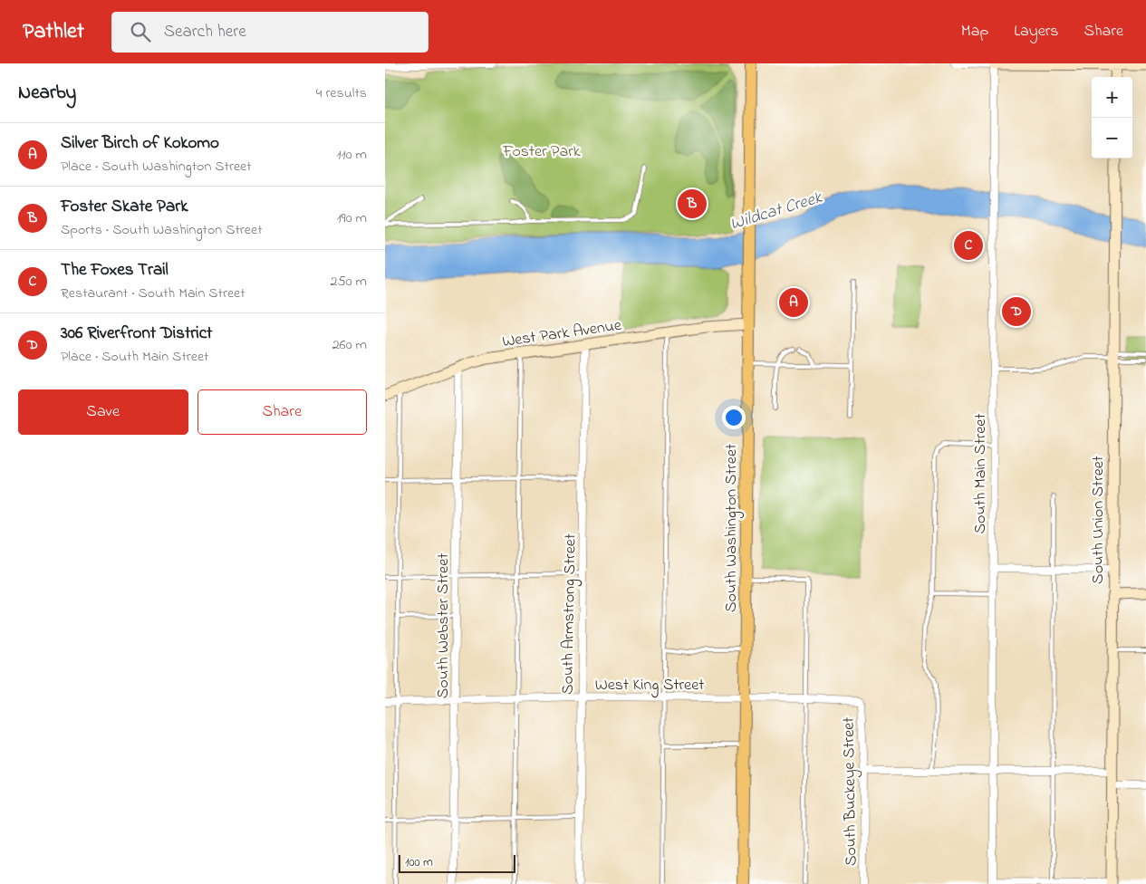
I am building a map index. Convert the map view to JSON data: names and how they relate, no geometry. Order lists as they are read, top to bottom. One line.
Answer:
{"streets":{"main road":["South Washington Street"],"street":["West Park Avenue","South Main Street","South Union Street","South Armstrong Street","South Webster Street","West King Street","South Buckeye Street"]},"crossings":[["West Park Avenue","South Washington Street"],["West Park Avenue","South Armstrong Street"],["West Park Avenue","South Webster Street"],["South Washington Street","West King Street"],["South Armstrong Street","West King Street"],["South Webster Street","West King Street"],["West King Street","South Buckeye Street"]],"water":["Wildcat Creek"],"parks":["Foster Park"],"scale_bar":"100 m","page":{"header":"Pathlet","search":"Search here","nav":["Map","Layers","Share"],"heading":["Nearby","4 results"],"map_buttons":["+","−"],"list":[{"mark":"A","name":"Silver Birch of Kokomo","note":"Place · South Washington Street","value":"110 m"},{"mark":"B","name":"Foster Skate Park","note":"Sports · South Washington Street","value":"190 m"},{"mark":"C","name":"The Foxes Trail","note":"Restaurant · South Main Street","value":"250 m"},{"mark":"D","name":"306 Riverfront District","note":"Place · South Main Street","value":"260 m"}],"pins":["B","C","A","D"],"buttons":["Save","Share"],"scale":"100 m"}}
